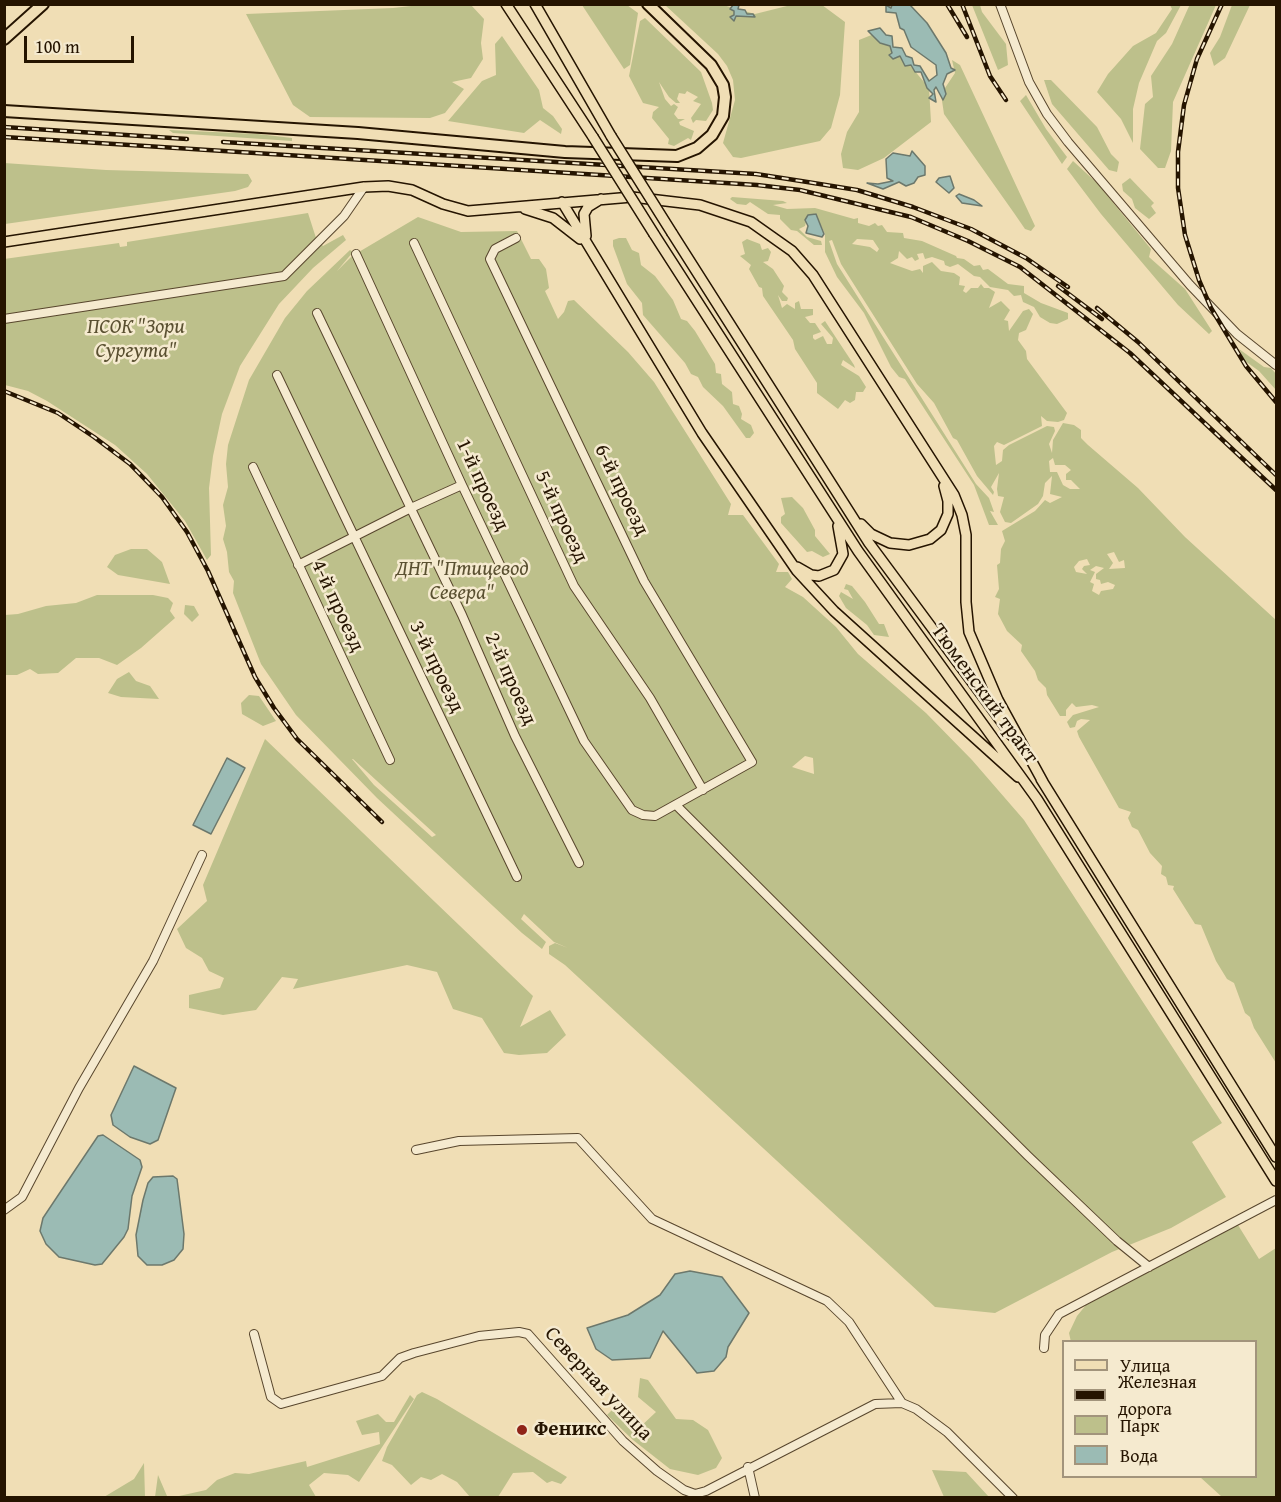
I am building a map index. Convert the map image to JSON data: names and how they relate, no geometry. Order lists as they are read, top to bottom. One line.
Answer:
{"streets":{"main road":["Тюменский тракт"],"street":["1-й проезд","6-й проезд","5-й проезд","4-й проезд","3-й проезд","2-й проезд","Северная улица"]},"crossings":[["6-й проезд","5-й проезд"]],"parks":["ПСОК \"Зори Сургута\"","ДНТ \"Птицевод Севера\""],"places":["Феникс"],"legend":["Улица","Железная дорога","Парк","Вода"],"scale_bar":"100 m"}
